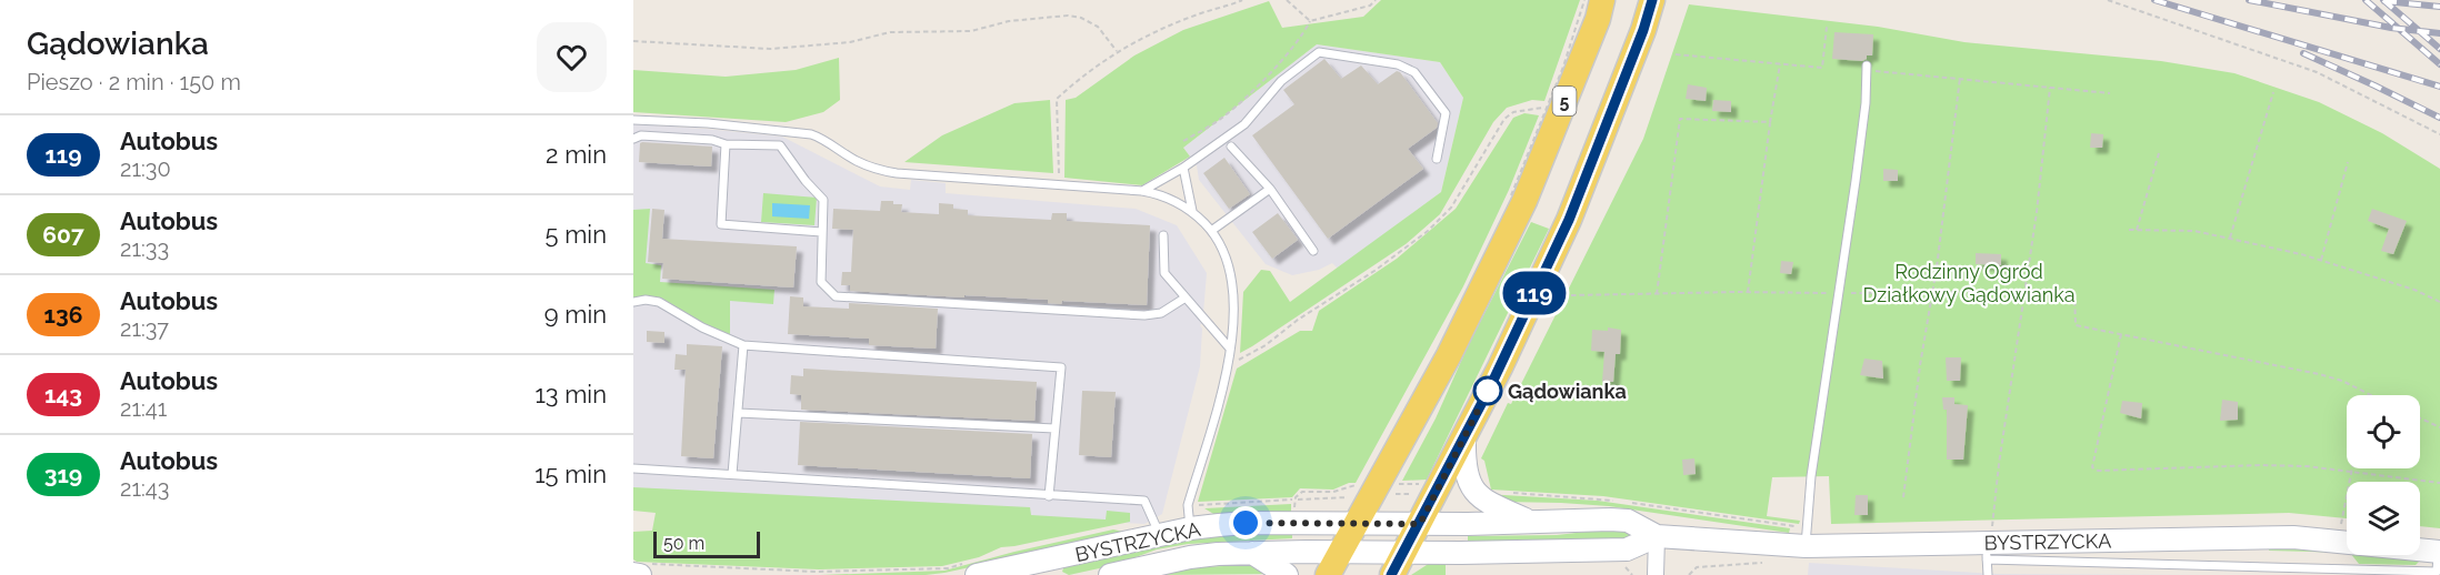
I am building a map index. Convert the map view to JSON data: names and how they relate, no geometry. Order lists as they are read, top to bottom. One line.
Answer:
{"streets":{"main road":["5"],"street":["BYSTRZYCKA"]},"crossings":[["5","BYSTRZYCKA"]],"parks":["Rodzinny Ogród Działkowy Gądowianka"],"places":["Gądowianka"],"lines":["bus line 119"],"scale_bar":"50 m","page":{"heading":["Gądowianka","Pieszo · 2 min · 150 m"],"on_map":"119","list":[{"mark":"119","name":"Autobus","note":"21:30","value":"2 min"},{"mark":"607","name":"Autobus","note":"21:33","value":"5 min"},{"mark":"136","name":"Autobus","note":"21:37","value":"9 min"},{"mark":"143","name":"Autobus","note":"21:41","value":"13 min"},{"mark":"319","name":"Autobus","note":"21:43","value":"15 min"}],"scale":"50 m"}}
